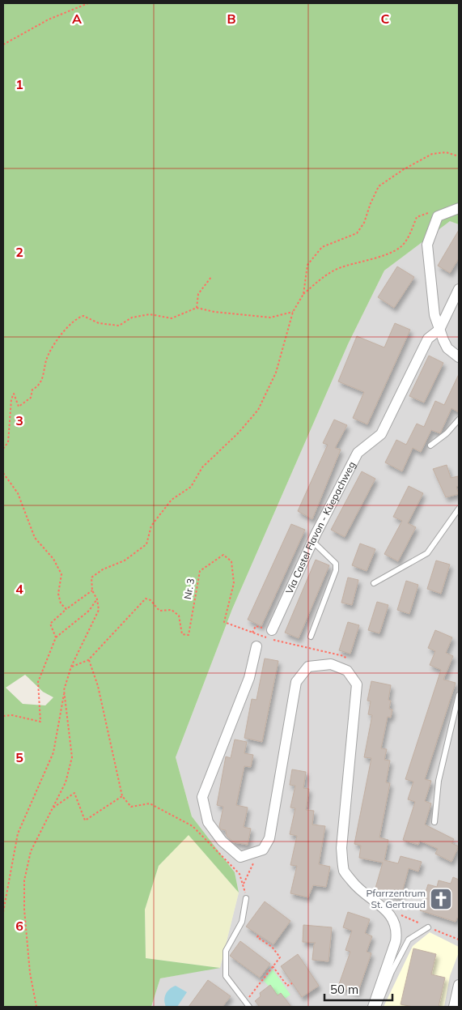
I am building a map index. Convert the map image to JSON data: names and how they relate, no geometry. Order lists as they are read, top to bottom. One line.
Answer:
{"streets":{"street":["Via Castel Flavon - Küepachweg"],"path":["Nr. 3"]},"places":{"church":["Pfarrzentrum St. Gertraud"]},"scale_bar":"50 m","grid":{"columns":["A","B","C"],"rows":["1","2","3","4","5","6"]}}
